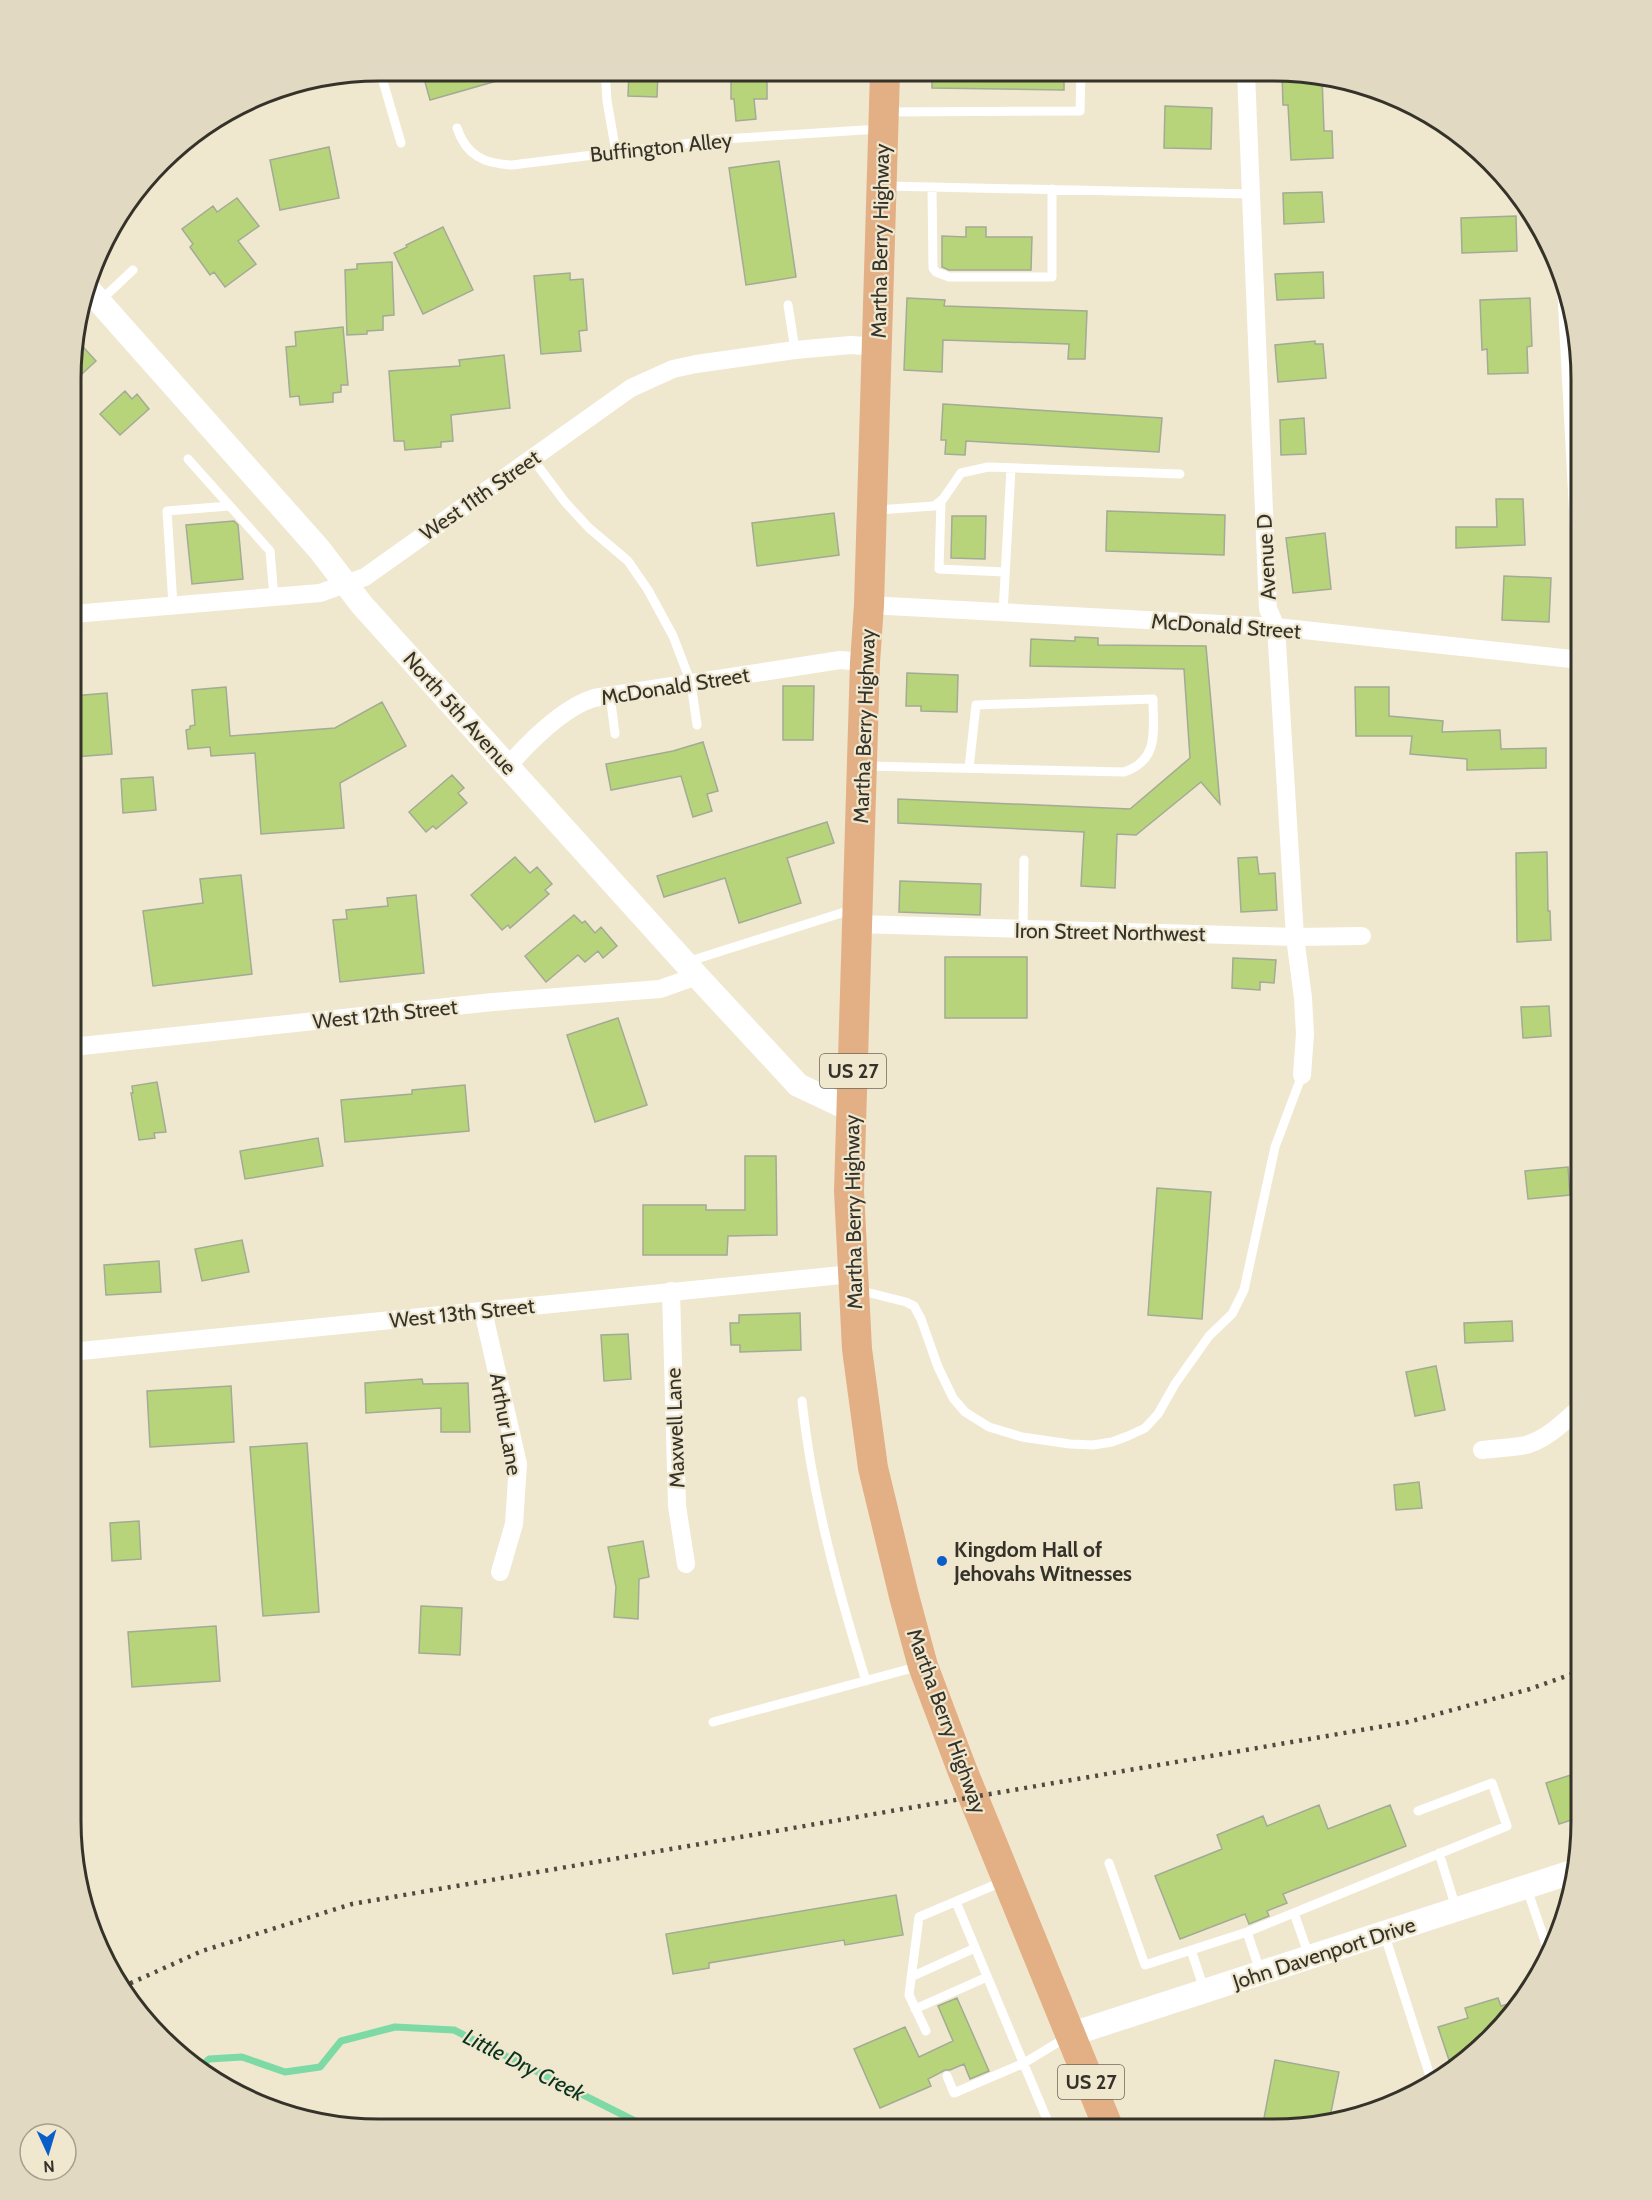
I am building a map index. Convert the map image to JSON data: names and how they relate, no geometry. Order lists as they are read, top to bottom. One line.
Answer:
{"streets":{"main road":["Martha Berry Highway","US 27"],"street":["West 11th Street","Avenue D","McDonald Street","North 5th Avenue","Iron Street Northwest","West 12th Street","West 13th Street","Arthur Lane","Maxwell Lane","John Davenport Drive"],"lane":["Buffington Alley"]},"crossings":[["Buffington Alley","Martha Berry Highway"],["Martha Berry Highway","West 11th Street"],["Martha Berry Highway","McDonald Street"],["Martha Berry Highway","North 5th Avenue"],["Martha Berry Highway","Iron Street Northwest"],["Martha Berry Highway","West 13th Street"],["Martha Berry Highway","John Davenport Drive"],["West 11th Street","North 5th Avenue"],["Avenue D","McDonald Street"],["Avenue D","Iron Street Northwest"],["McDonald Street","North 5th Avenue"],["North 5th Avenue","West 12th Street"],["West 13th Street","Arthur Lane"],["West 13th Street","Maxwell Lane"]],"water":["Little Dry Creek"],"places":["Kingdom Hall of Jehovahs Witnesses"],"north":"bottom"}
